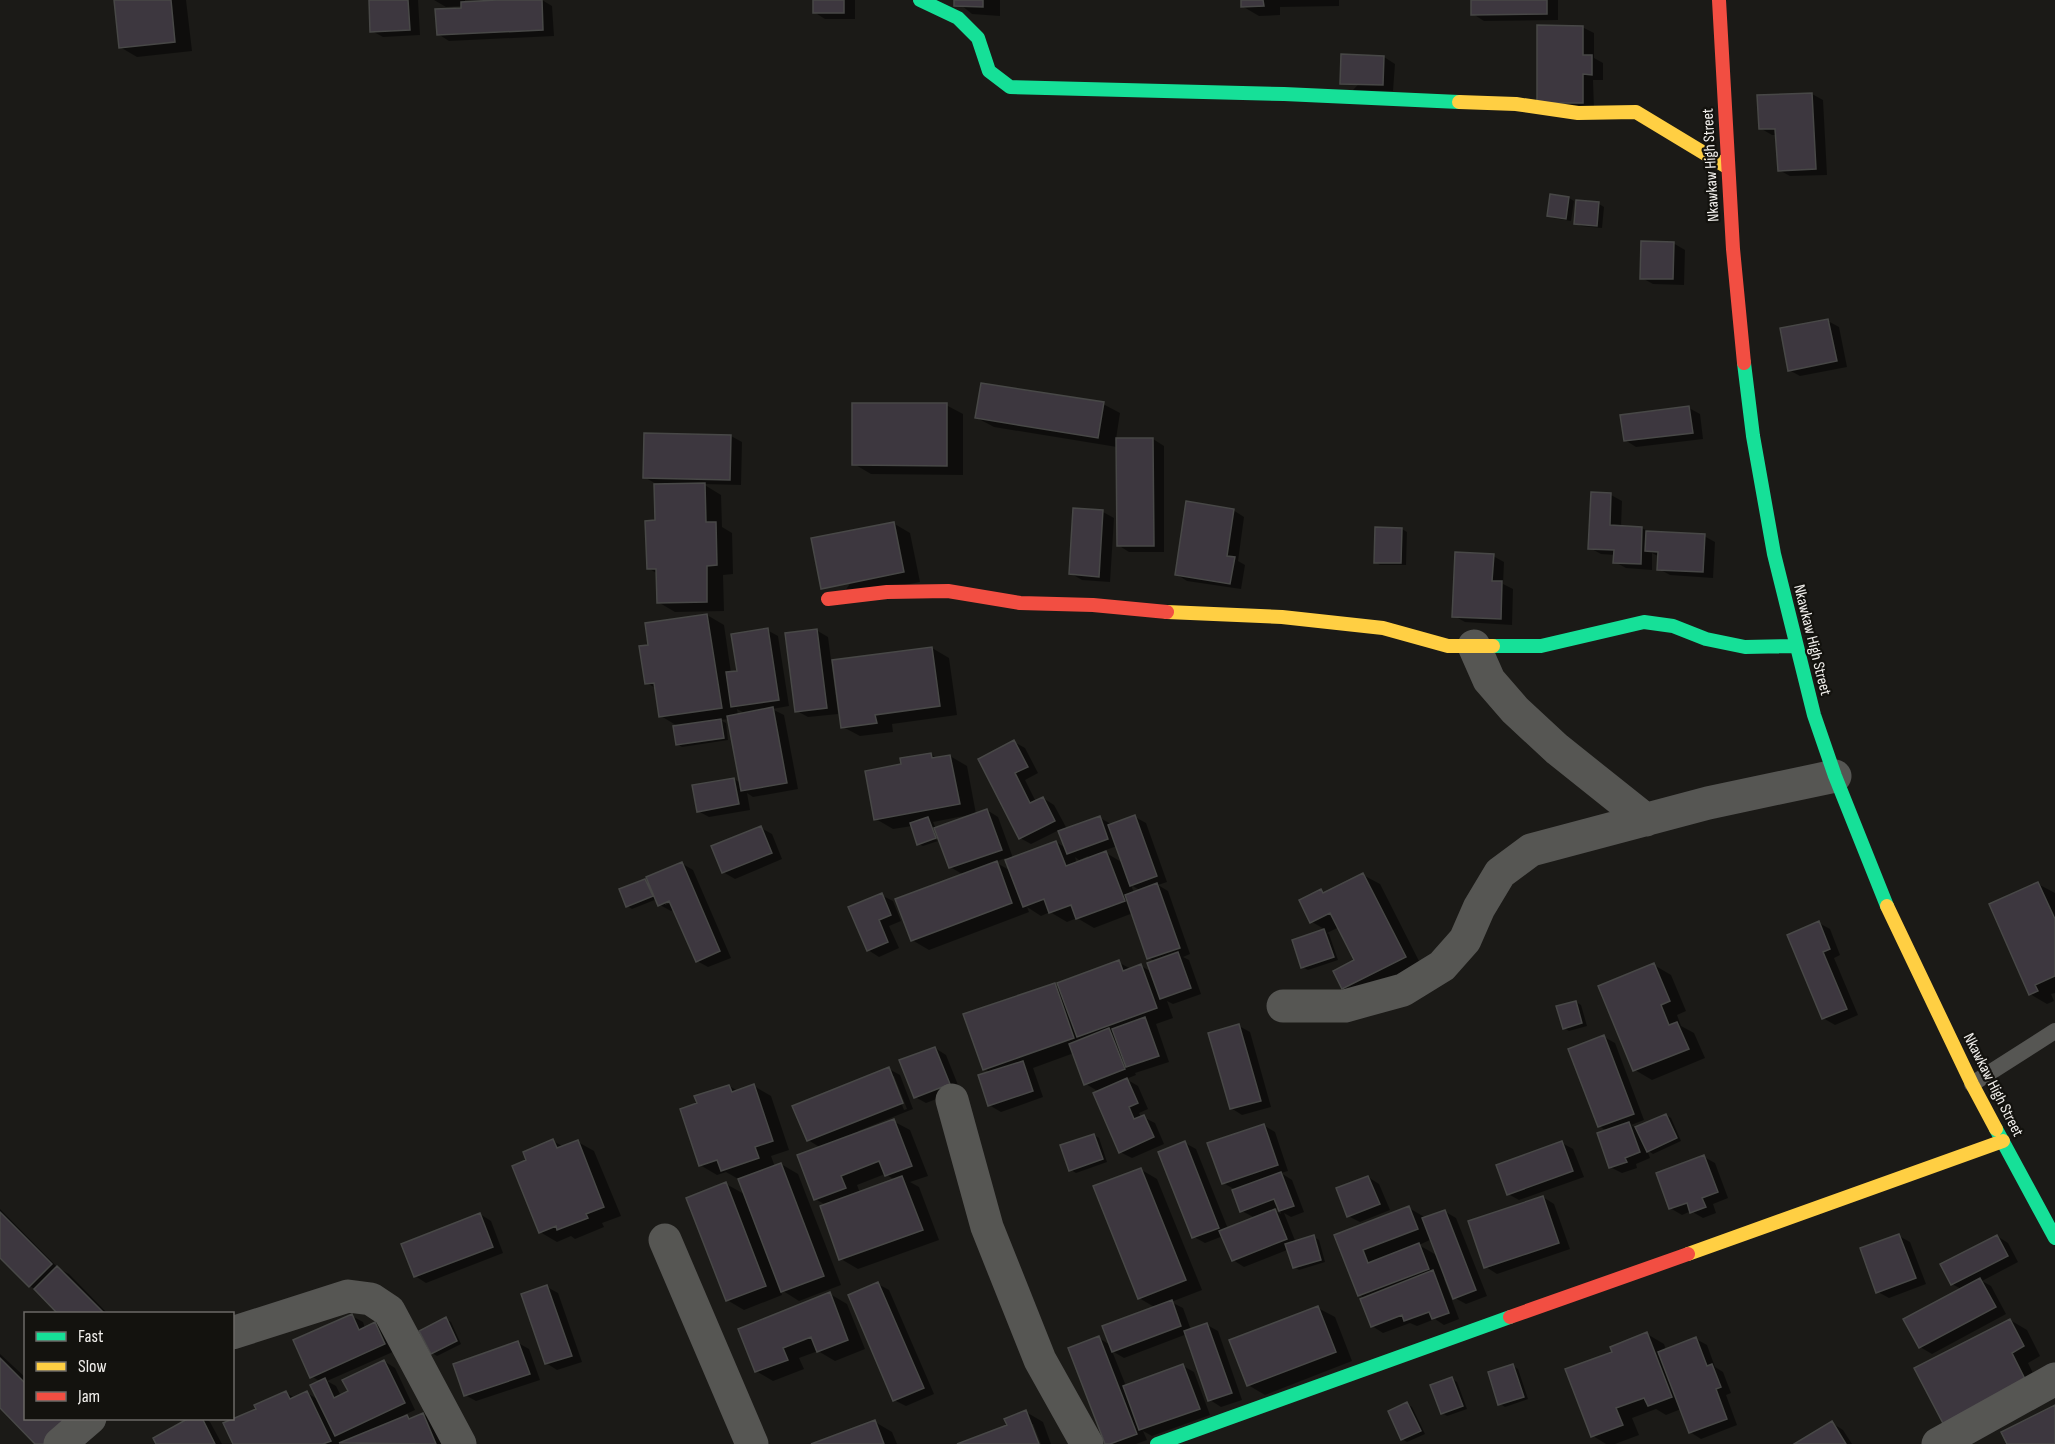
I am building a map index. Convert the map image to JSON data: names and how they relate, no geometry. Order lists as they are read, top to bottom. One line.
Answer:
{"streets":{"street":["Nkawkaw High Street"]},"legend":["Fast","Slow","Jam"]}
